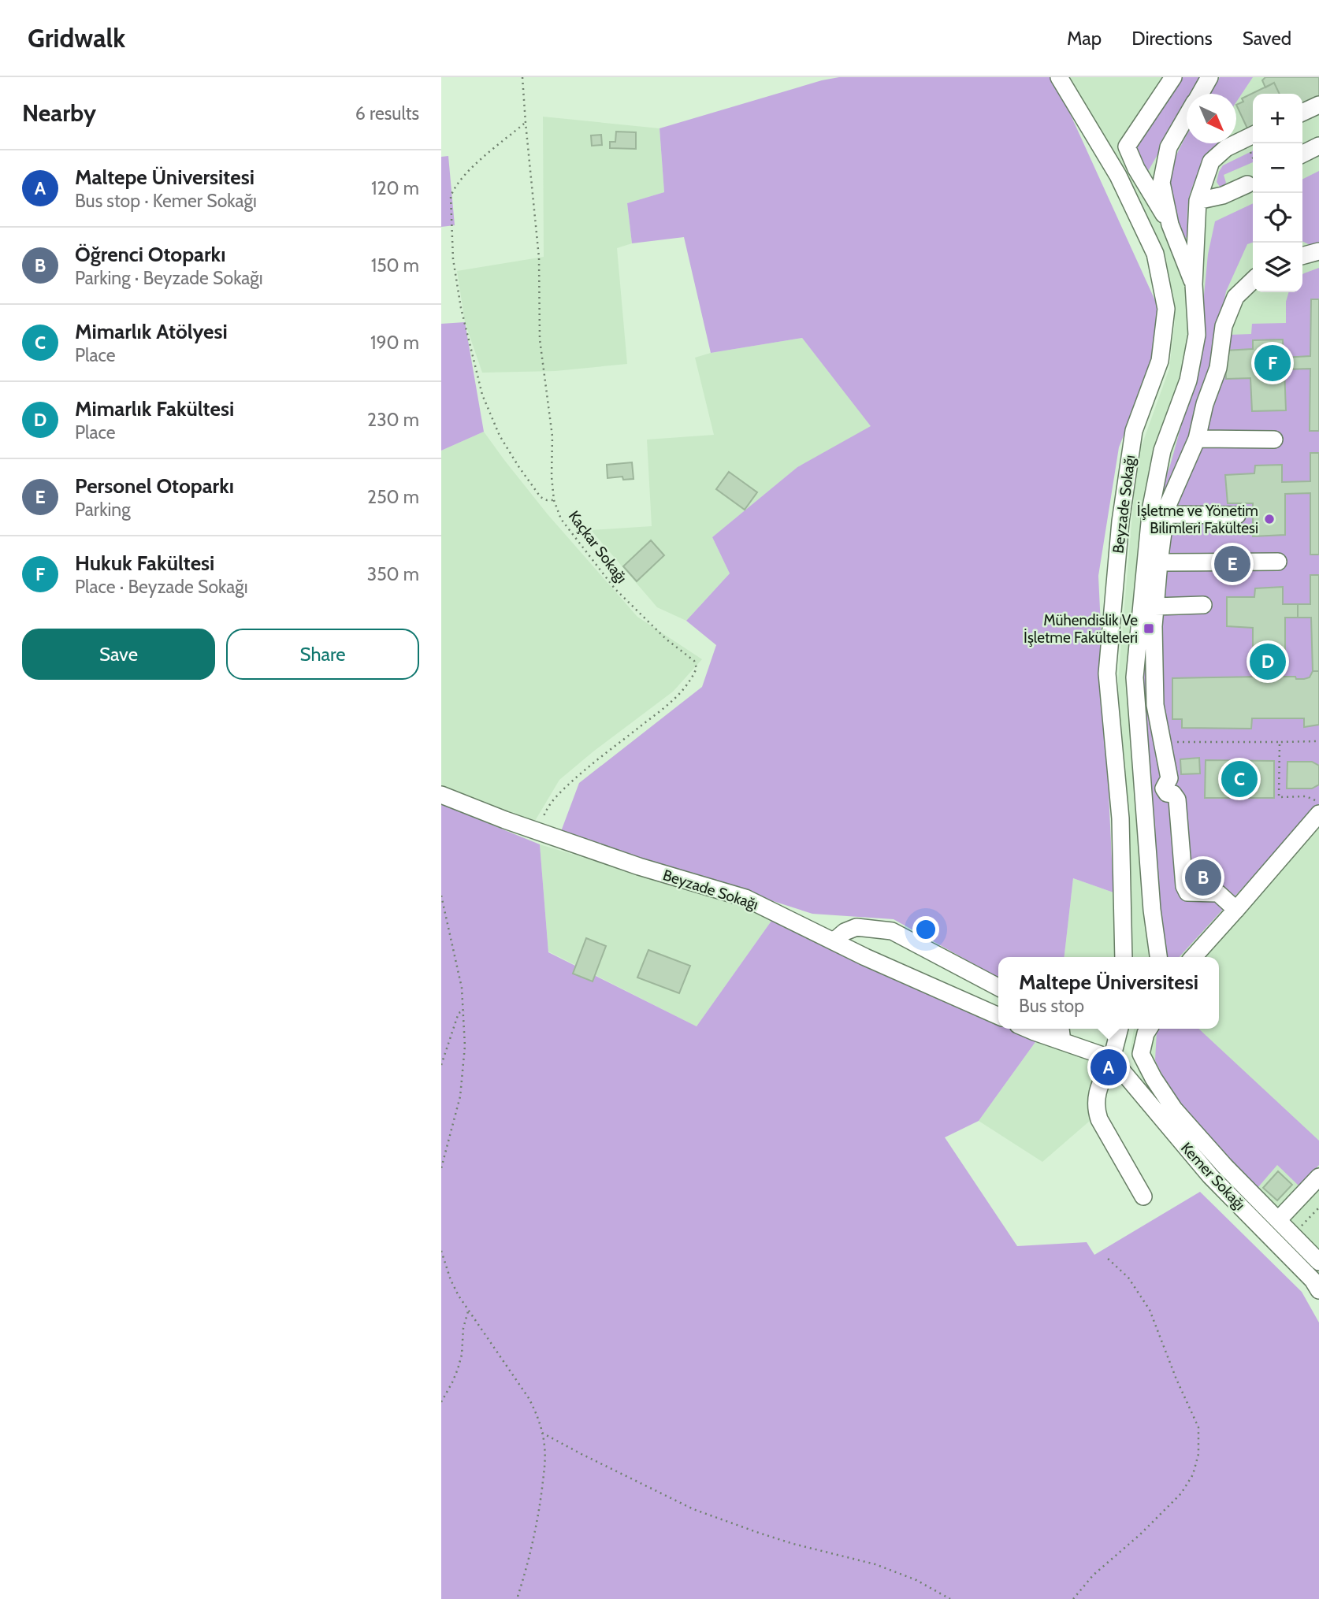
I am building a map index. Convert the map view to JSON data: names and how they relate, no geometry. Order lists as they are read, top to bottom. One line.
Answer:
{"streets":{"street":["Beyzade Sokağı","Kemer Sokağı"],"path":["Kaçkar Sokağı"]},"crossings":[["Beyzade Sokağı","Kaçkar Sokağı"]],"places":{"other":["İşletme ve Yönetim Bilimleri Fakültesi"],"transit":["Mühendislik Ve İşletme Fakülteleri"]},"north":"bottom right","page":{"header":"Gridwalk","nav":["Map","Directions","Saved"],"heading":["Nearby","6 results"],"map_buttons":["+","−"],"list":[{"mark":"A","name":"Maltepe Üniversitesi","note":"Bus stop · Kemer Sokağı","value":"120 m"},{"mark":"B","name":"Öğrenci Otoparkı","note":"Parking · Beyzade Sokağı","value":"150 m"},{"mark":"C","name":"Mimarlık Atölyesi","note":"Place","value":"190 m"},{"mark":"D","name":"Mimarlık Fakültesi","note":"Place","value":"230 m"},{"mark":"E","name":"Personel Otoparkı","note":"Parking","value":"250 m"},{"mark":"F","name":"Hukuk Fakültesi","note":"Place · Beyzade Sokağı","value":"350 m"}],"pins":["F","E","D","C","B","A"],"buttons":["Save","Share"],"popup":["Maltepe Üniversitesi","Bus stop"]}}
